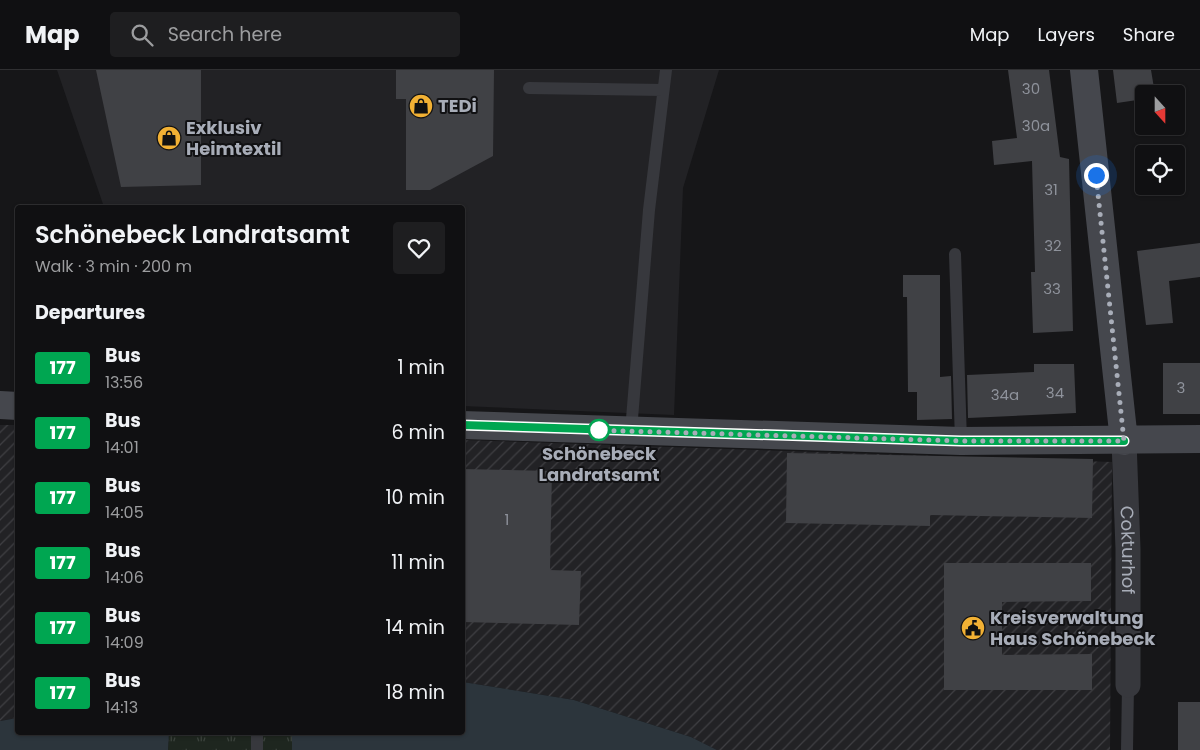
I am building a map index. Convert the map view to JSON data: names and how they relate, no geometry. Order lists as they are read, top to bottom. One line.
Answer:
{"streets":{"street":["Cokturhof"]},"places":{"shop":["TEDi","Exklusiv Heimtextil"],"other":["Schönebeck Landratsamt"],"public building":["Kreisverwaltung Haus Schönebeck"]},"lines":["bus line 177"],"house_numbers":["30","30a","31","32","33","3","34","34a","1"],"north":"bottom","page":{"header":"Map","search":"Search here","nav":["Map","Layers","Share"],"heading":[["Schönebeck Landratsamt","Walk · 3 min · 200 m"],"Departures"],"list":[{"mark":"177","name":"Bus","note":"13:56","value":"1 min"},{"mark":"177","name":"Bus","note":"14:01","value":"6 min"},{"mark":"177","name":"Bus","note":"14:05","value":"10 min"},{"mark":"177","name":"Bus","note":"14:06","value":"11 min"},{"mark":"177","name":"Bus","note":"14:09","value":"14 min"},{"mark":"177","name":"Bus","note":"14:13","value":"18 min"}]}}
